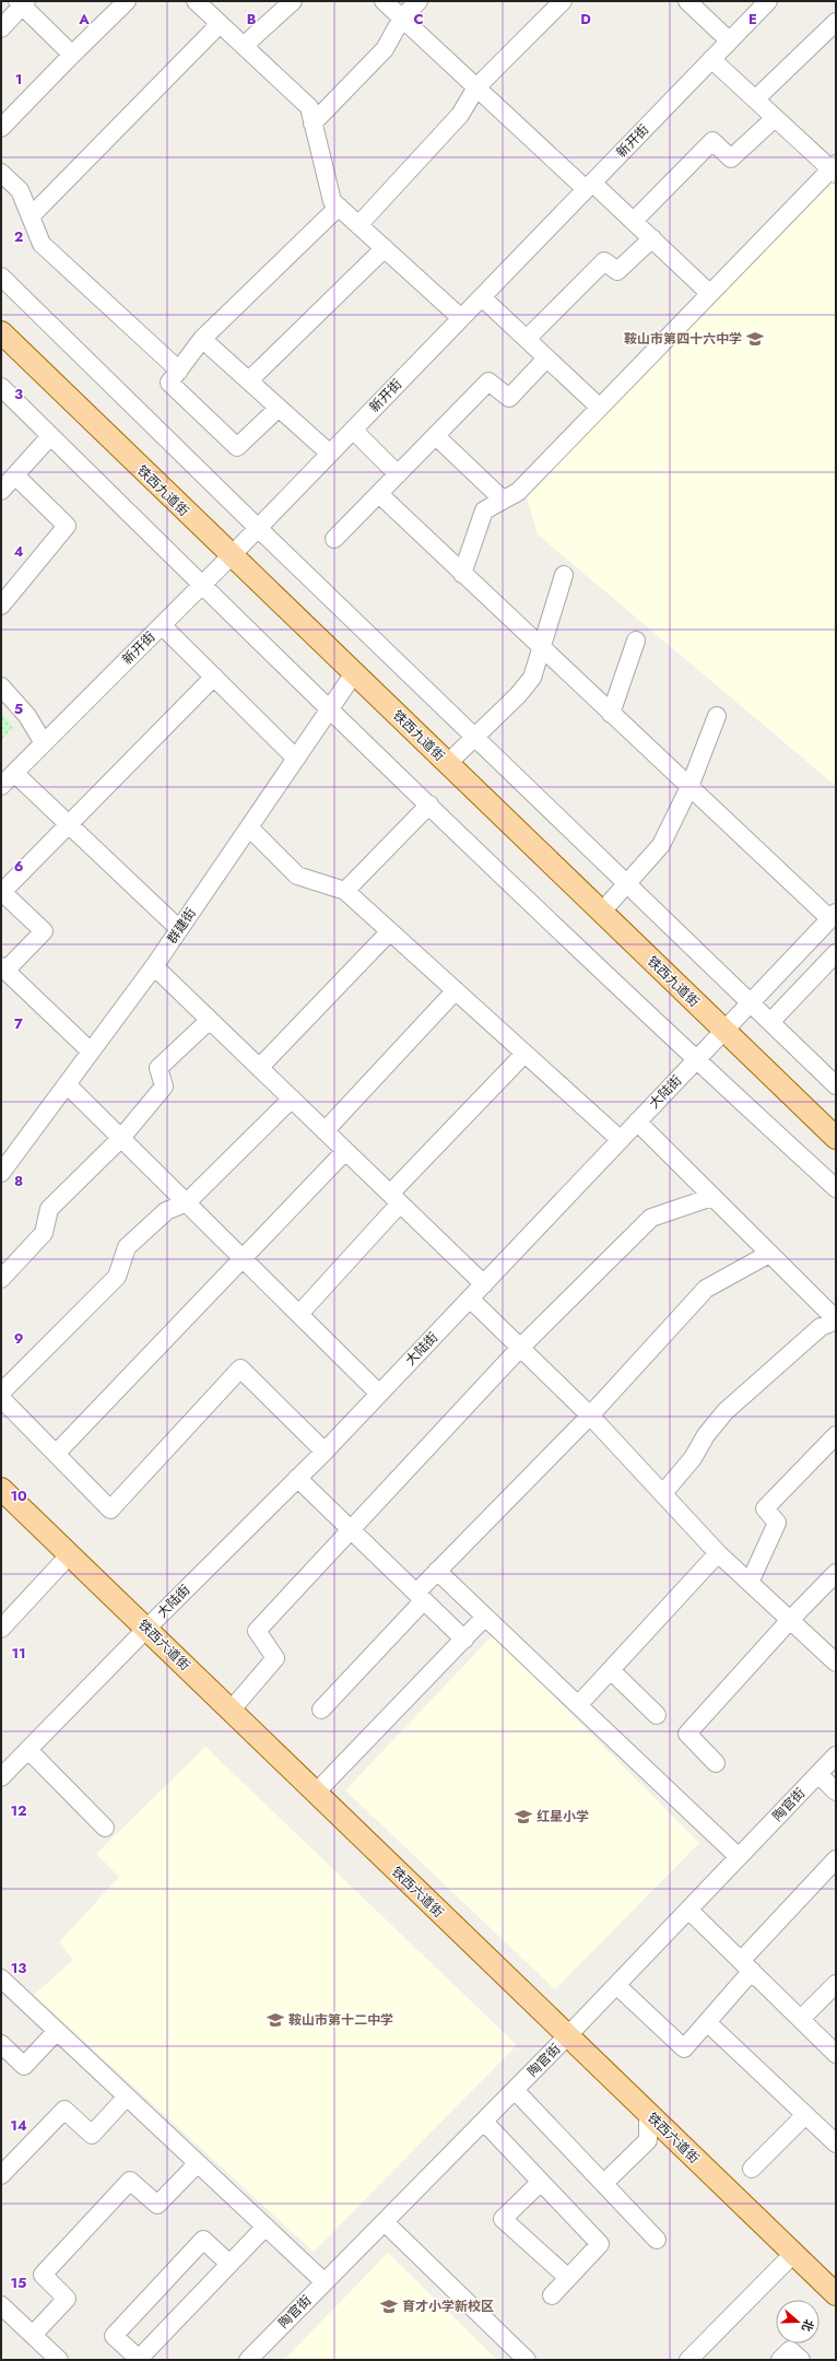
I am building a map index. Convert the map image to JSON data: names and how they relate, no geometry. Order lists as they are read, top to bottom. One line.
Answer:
{"streets":{"main road":["铁西九道街","铁西六道街"],"street":["新开街","群建街","大陆街","陶官街"]},"crossings":[["新开街","铁西九道街"],["铁西九道街","群建街"],["铁西九道街","大陆街"],["大陆街","铁西六道街"],["铁西六道街","陶官街"]],"places":{"school or university":["鞍山市第四十六中学","红星小学","鞍山市第十二中学","育才小学新校区"]},"north":"right","grid":{"columns":["A","B","C","D","E"],"rows":["1","2","3","4","5","6","7","8","9","10","11","12","13","14","15"]}}
